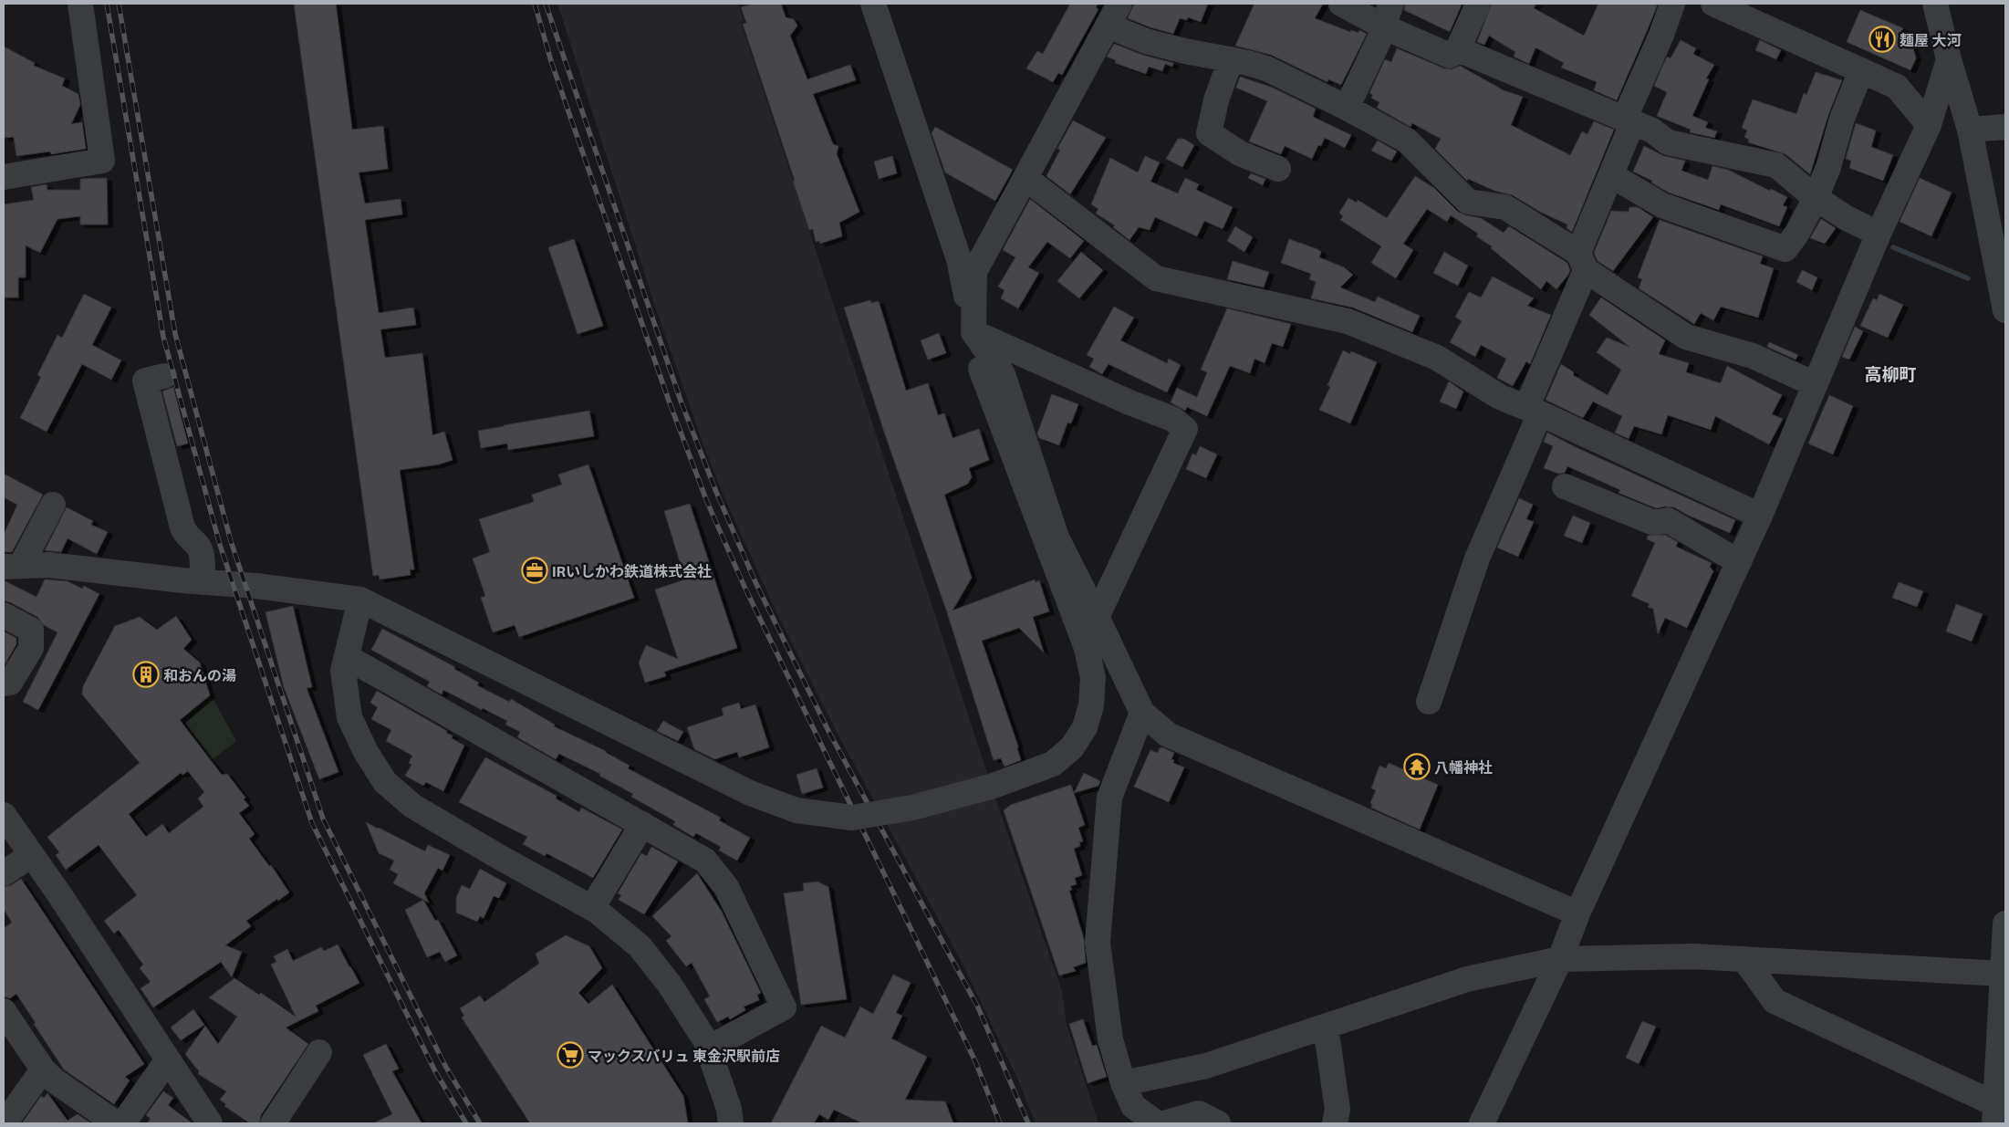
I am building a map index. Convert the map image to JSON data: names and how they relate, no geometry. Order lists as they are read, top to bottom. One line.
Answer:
{"districts":["高柳町"],"places":{"restaurant":["麺屋 大河"],"office":["IRいしかわ鉄道株式会社"],"building":["和おんの湯"],"temple":["八幡神社"],"supermarket":["マックスバリュ 東金沢駅前店"]}}
